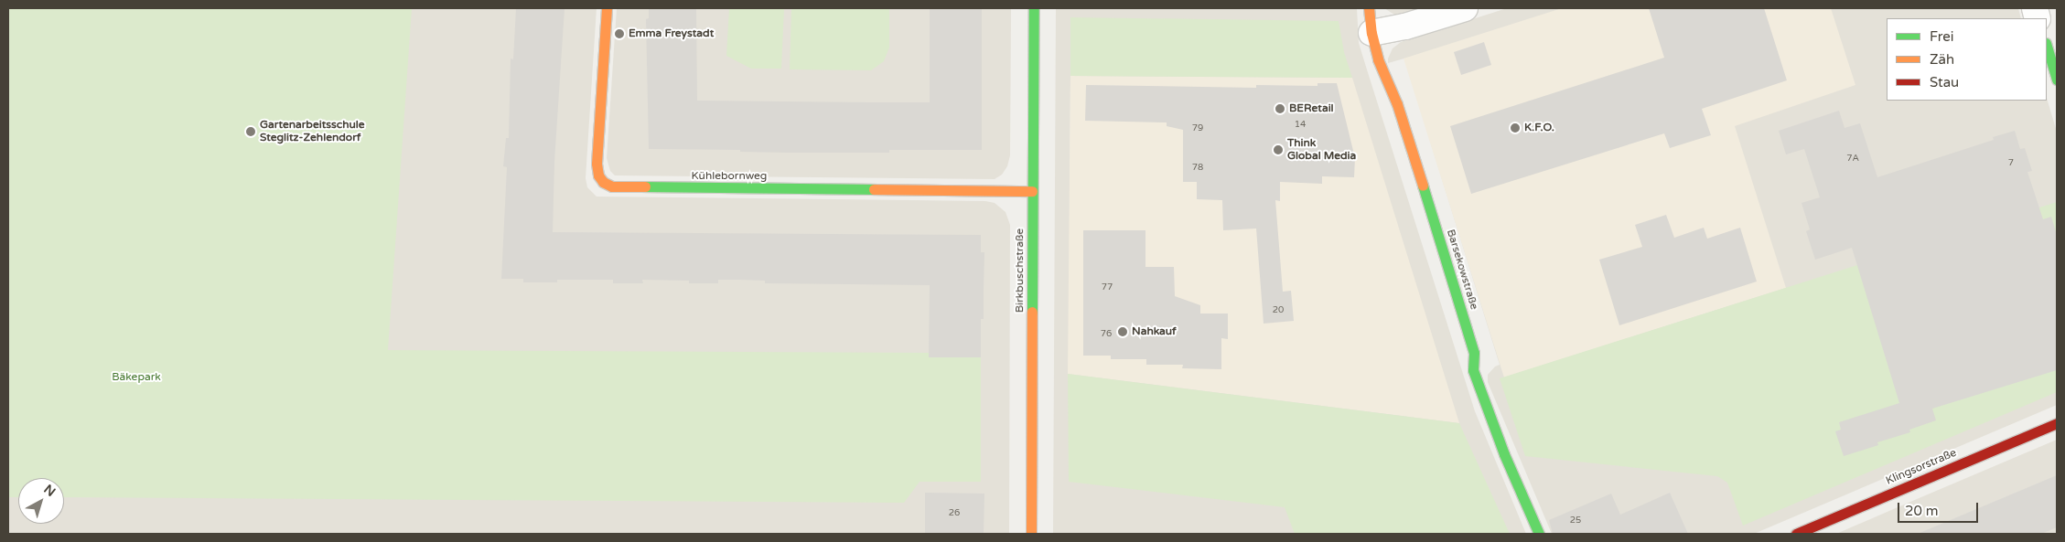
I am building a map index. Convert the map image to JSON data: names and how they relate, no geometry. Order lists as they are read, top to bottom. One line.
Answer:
{"streets":{"street":["Kühlebornweg","Barsekowstraße","Birkbuschstraße","Klingsorstraße"]},"crossings":[["Kühlebornweg","Birkbuschstraße"]],"parks":["Bäkepark"],"places":["Emma Freystadt","BERetail","K.F.O.","Gartenarbeitsschule Steglitz-Zehlendorf","Think Global Media","Nahkauf"],"house_numbers":["14","79","7A","7","78","77","20","76","26","25"],"legend":["Frei","Zäh","Stau"],"scale_bar":"20 m","north":"top right"}
